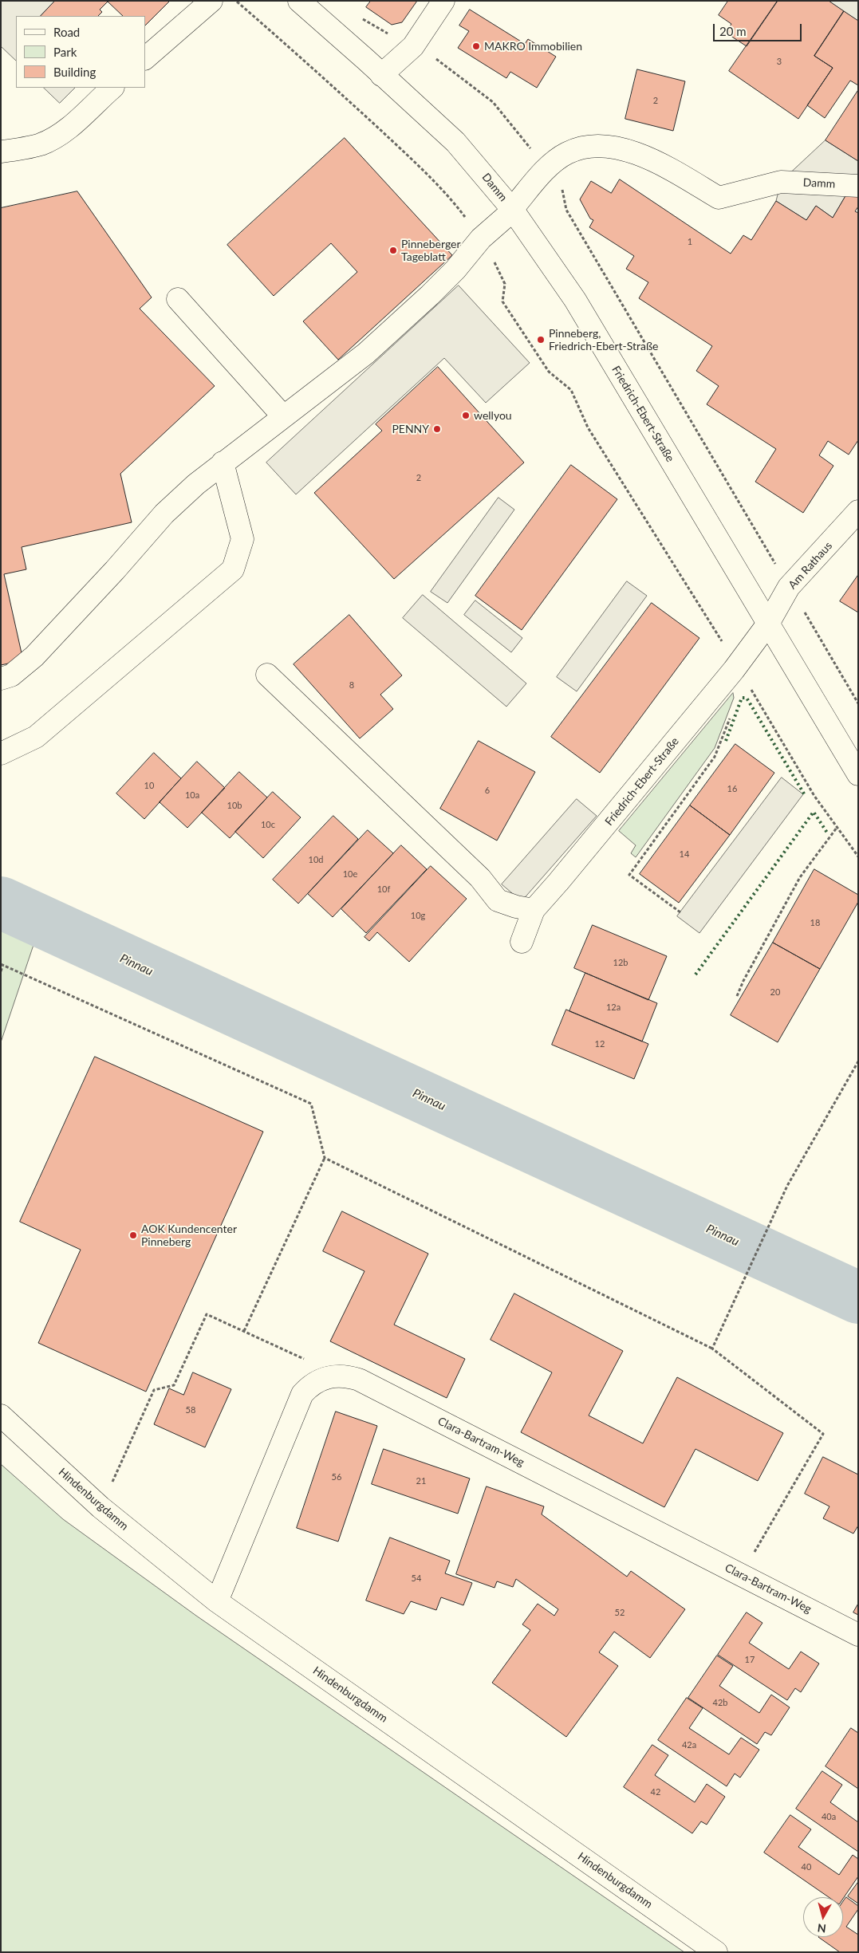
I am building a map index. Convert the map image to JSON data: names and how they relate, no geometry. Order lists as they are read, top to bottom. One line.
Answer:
{"streets":{"street":["Damm","Friedrich-Ebert-Straße","Am Rathaus","Clara-Bartram-Weg","Hindenburgdamm"]},"crossings":[["Damm","Friedrich-Ebert-Straße"],["Friedrich-Ebert-Straße","Am Rathaus"],["Clara-Bartram-Weg","Hindenburgdamm"]],"water":["Pinnau"],"places":["MAKRO Immobilien","Pinneberger Tageblatt","Pinneberg, Friedrich-Ebert-Straße","wellyou","PENNY","AOK Kundencenter Pinneberg"],"house_numbers":["3","2","1","2","8","10","16","6","10a","10b","10c","14","10d","10e","10f","10g","18","12b","20","12a","12","58","56","21","54","52","17","42b","42a","42","40a","40"],"legend":["Road","Park","Building"],"scale_bar":"20 m","north":"bottom"}
